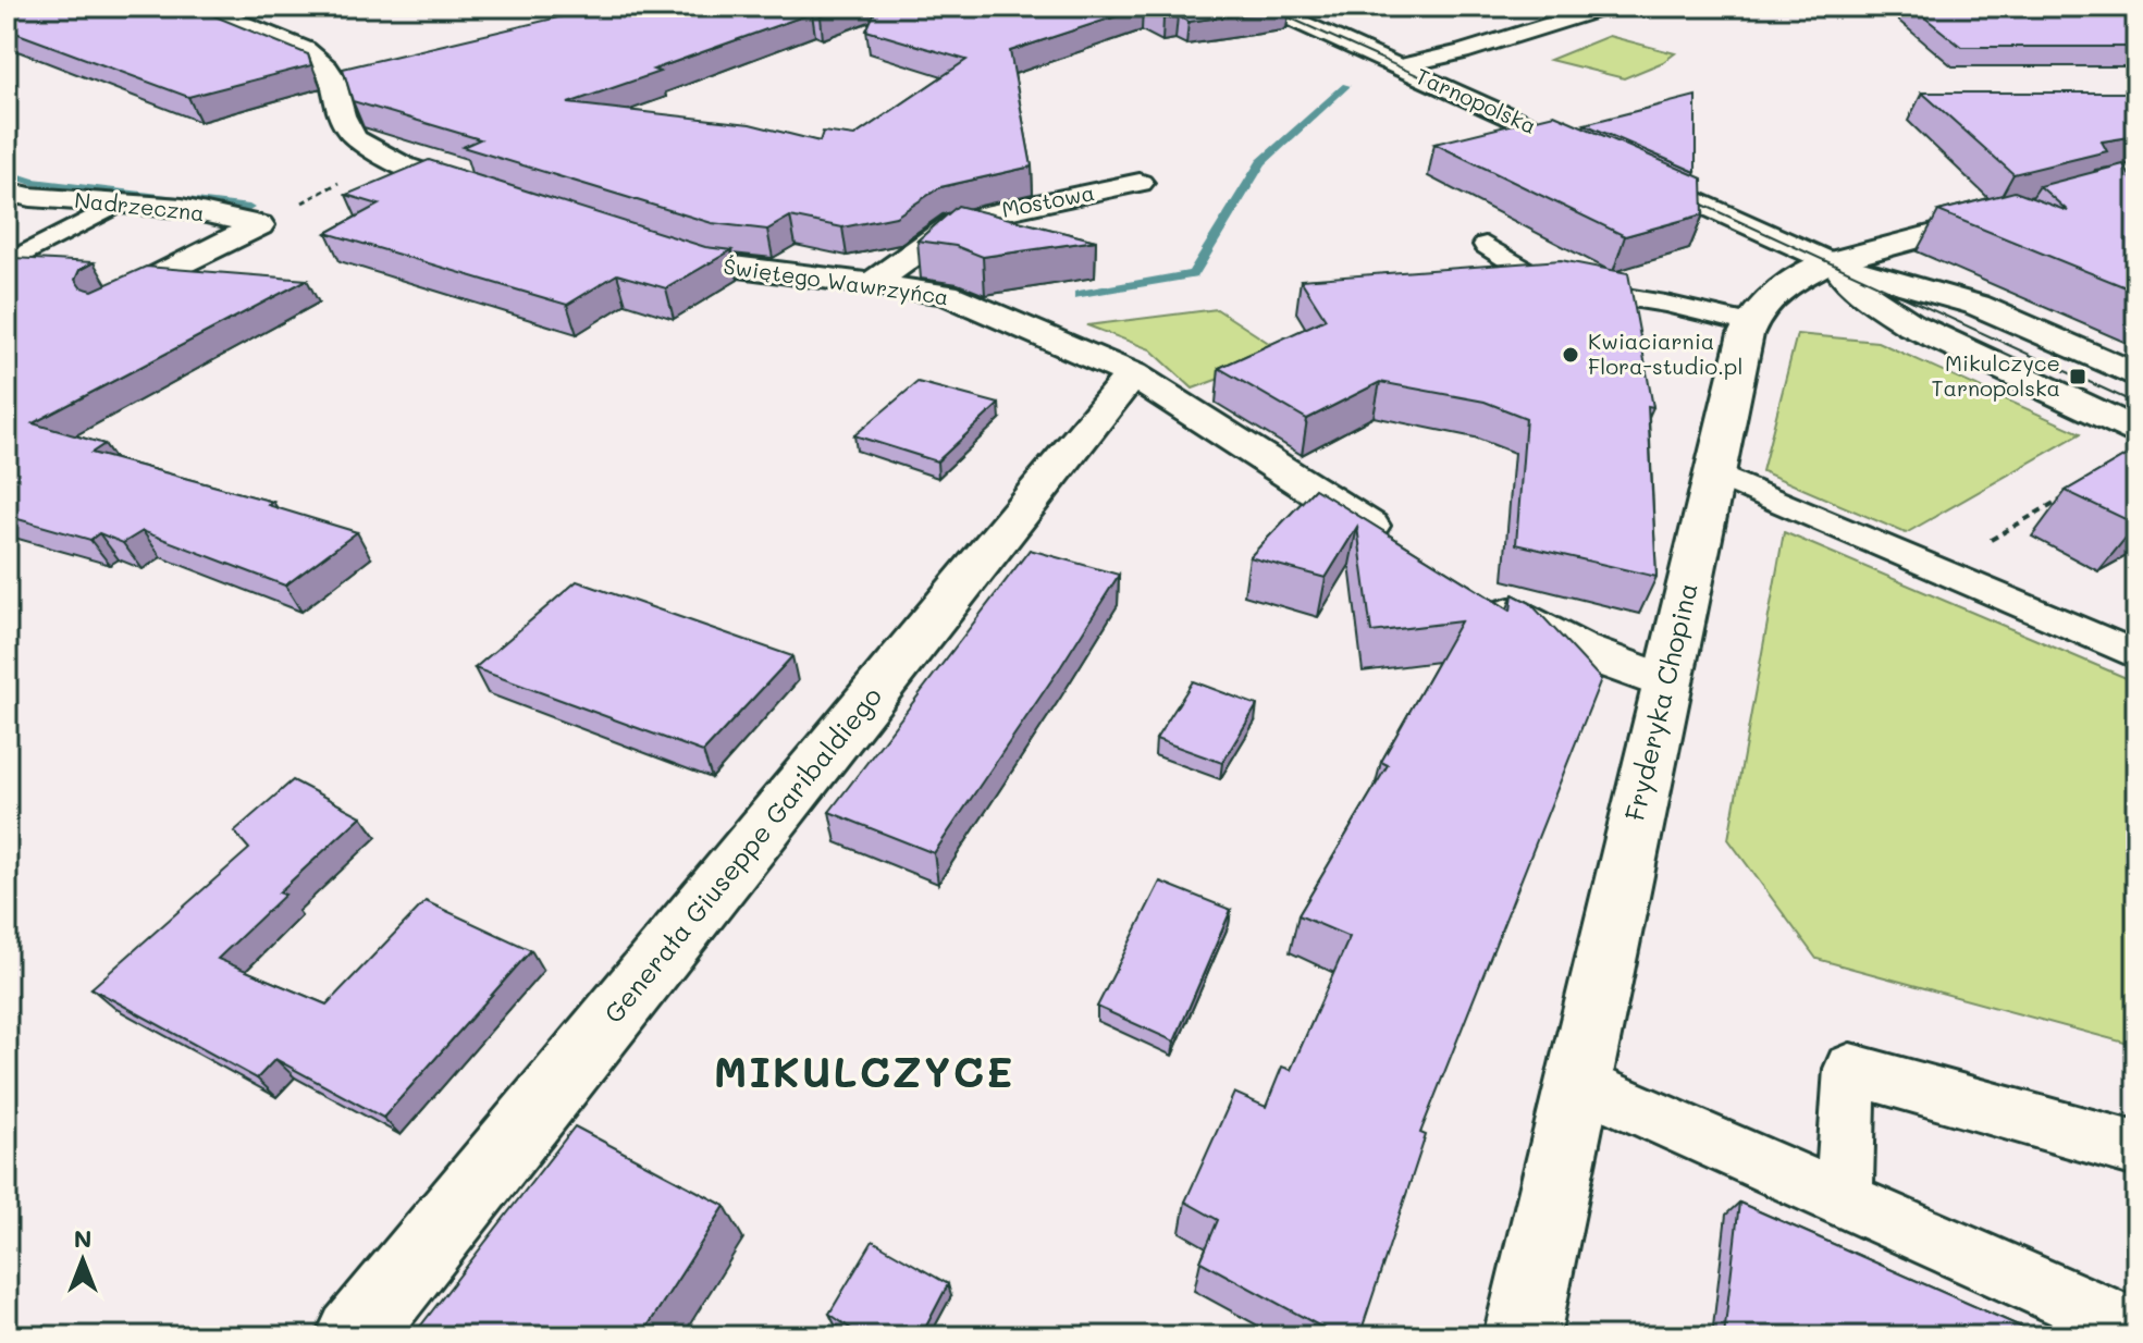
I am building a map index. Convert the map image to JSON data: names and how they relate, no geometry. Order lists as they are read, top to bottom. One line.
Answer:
{"streets":{"street":["Tarnopolska","Mostowa","Nadrzeczna","Świętego Wawrzyńca","Fryderyka Chopina","Generała Giuseppe Garibaldiego"]},"crossings":[["Tarnopolska","Fryderyka Chopina"],["Mostowa","Świętego Wawrzyńca"],["Świętego Wawrzyńca","Generała Giuseppe Garibaldiego"]],"districts":["MIKULCZYCE"],"places":{"other":["Kwiaciarnia Flora-studio.pl"],"transit":["Mikulczyce Tarnopolska"]},"north":"top"}
